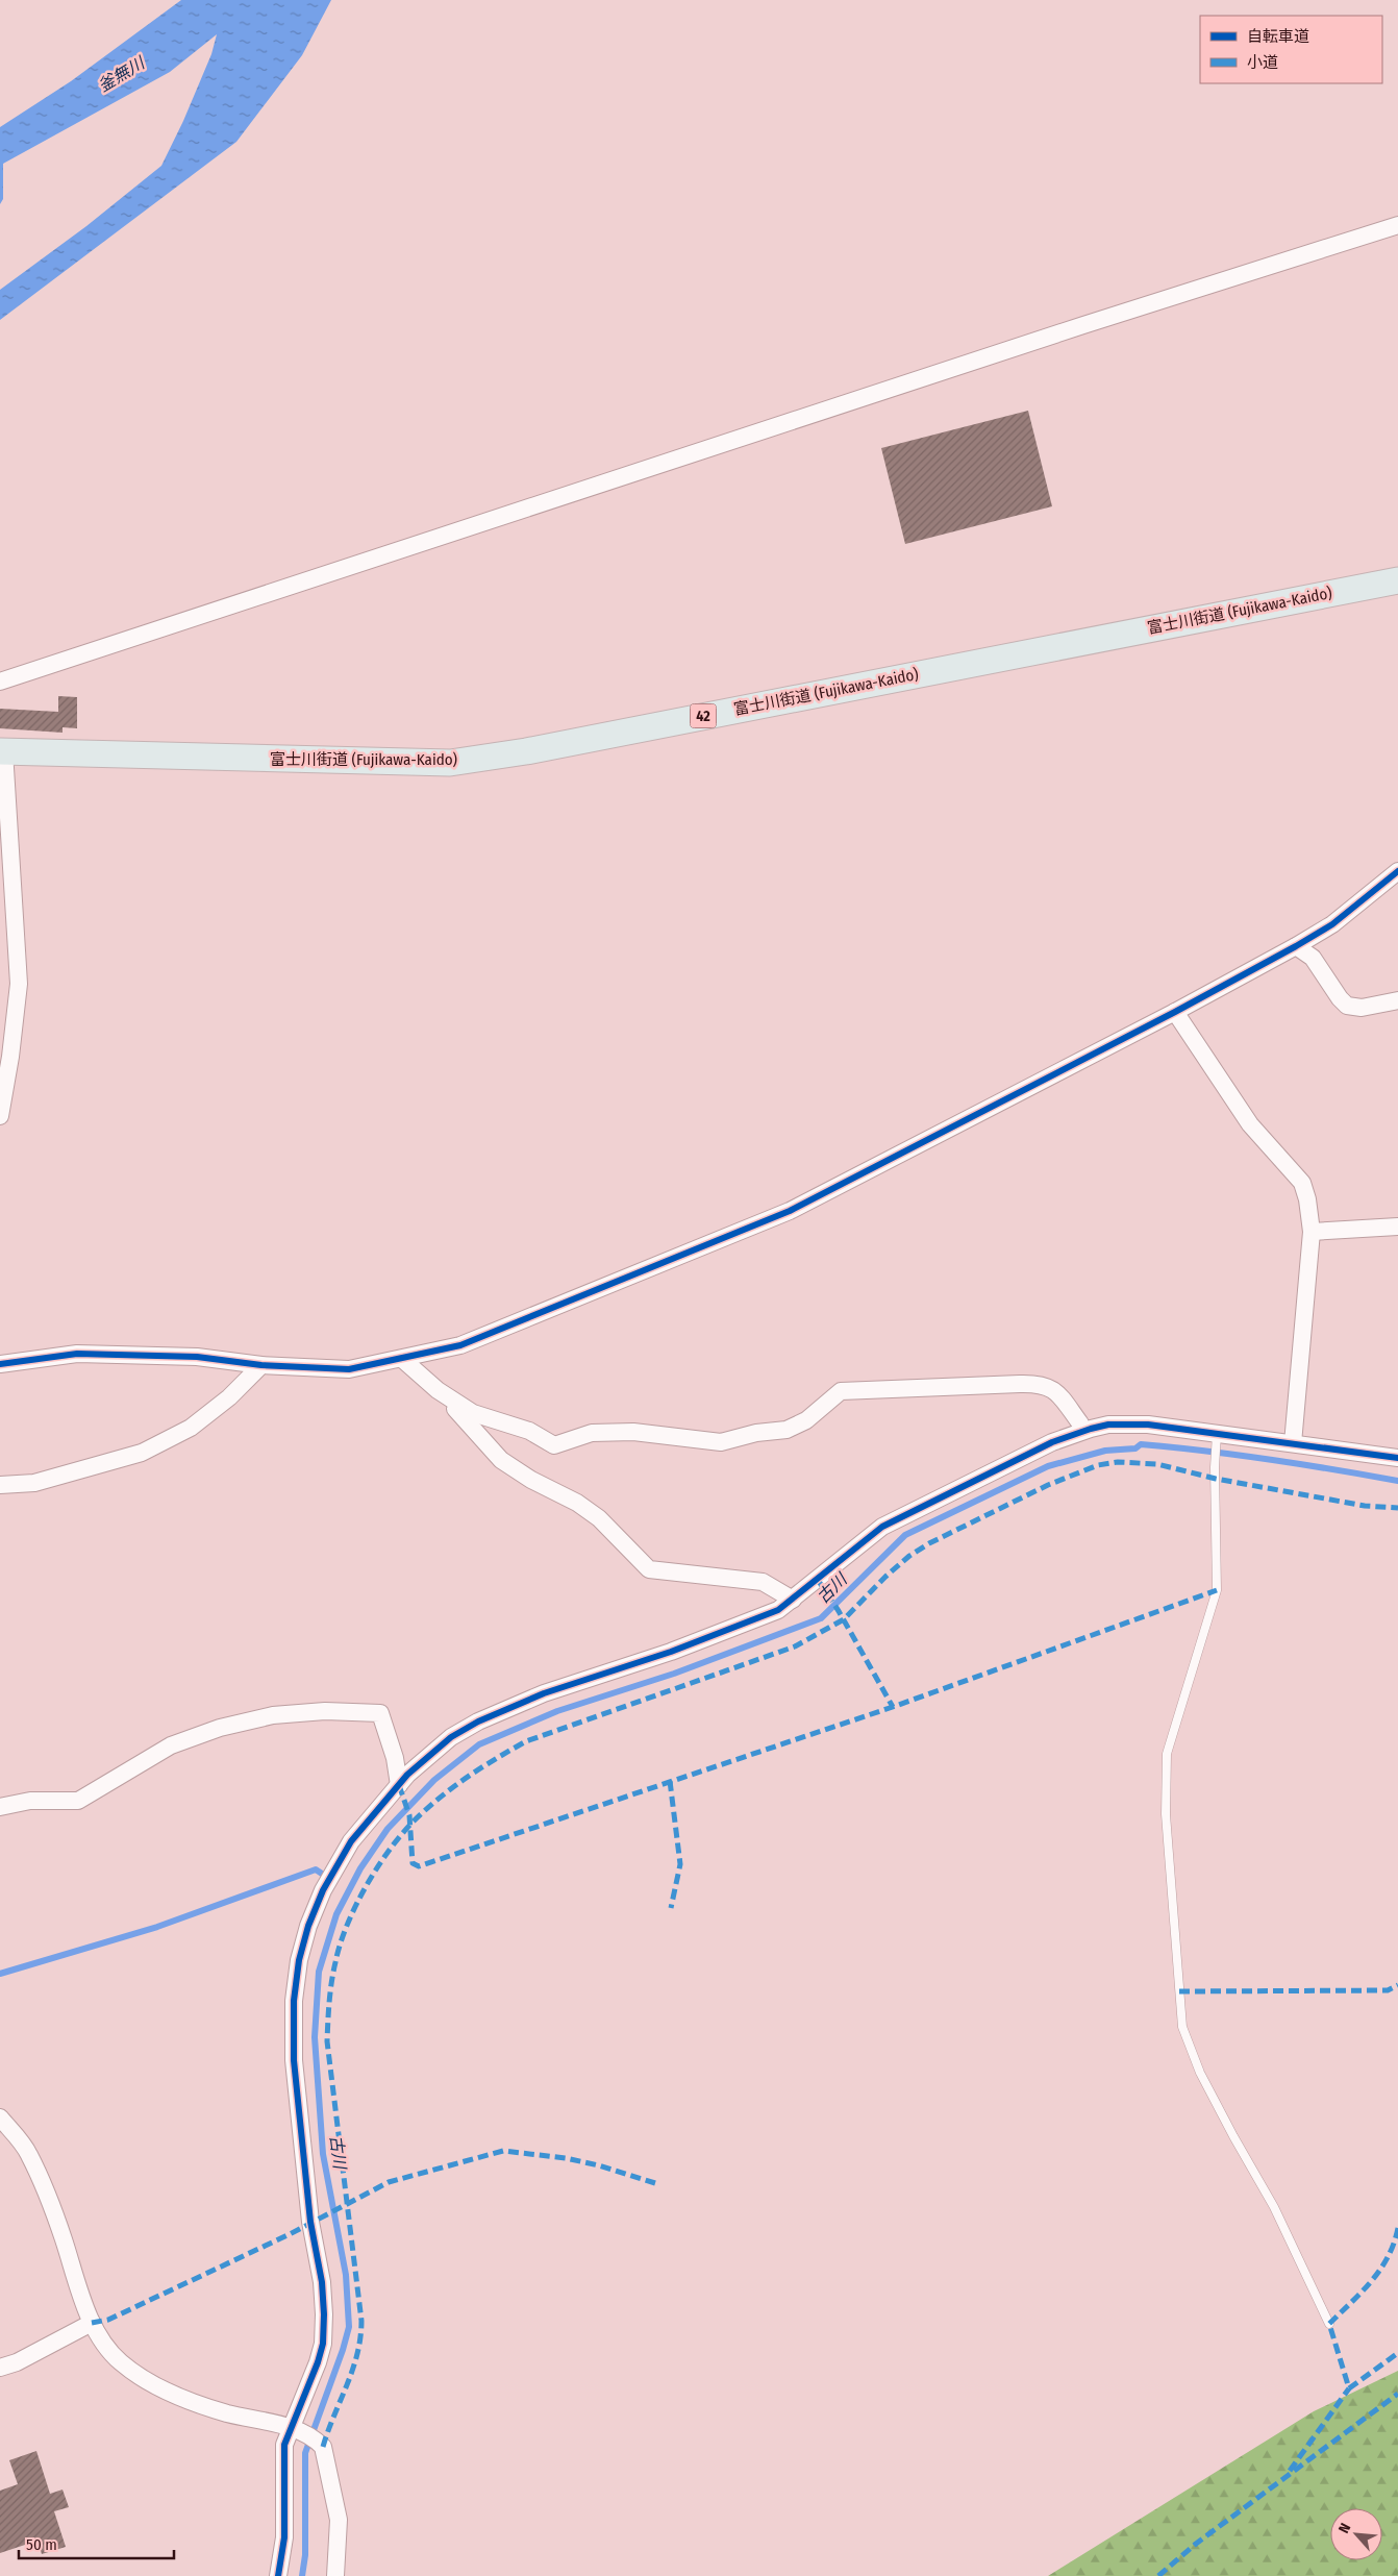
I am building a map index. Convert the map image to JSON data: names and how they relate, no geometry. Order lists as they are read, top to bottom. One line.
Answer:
{"streets":{"main road":["富士川街道 (Fujikawa-Kaido)","42"]},"water":["釜無川","古川"],"legend":["自転車道","小道"],"scale_bar":"50 m","north":"top left"}
